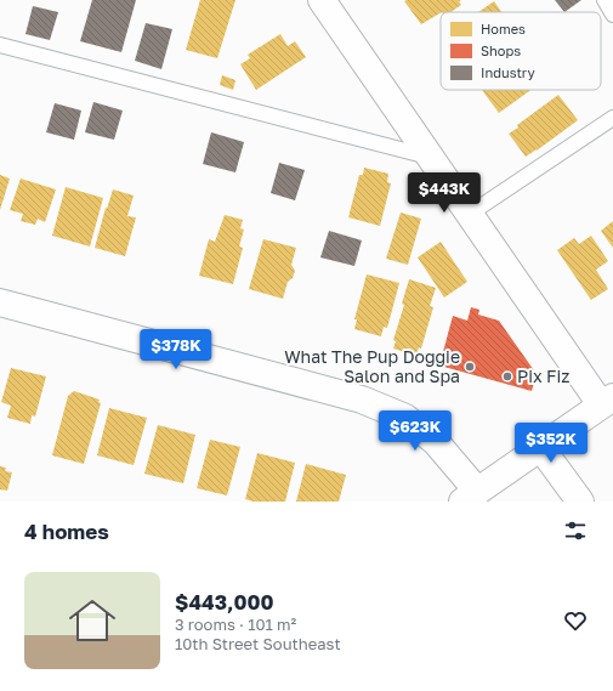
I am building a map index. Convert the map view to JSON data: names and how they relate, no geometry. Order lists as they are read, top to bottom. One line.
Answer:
{"places":["What The Pup Doggie Salon and Spa","Pix Fiz"],"legend":["Homes","Shops","Industry"],"page":{"price":["$443K","$378K","$623K","$352K"],"heading":"4 homes","list":[{"name":"$443,000","note":"3 rooms · 101 m² · 10th Street Southeast"}]}}
